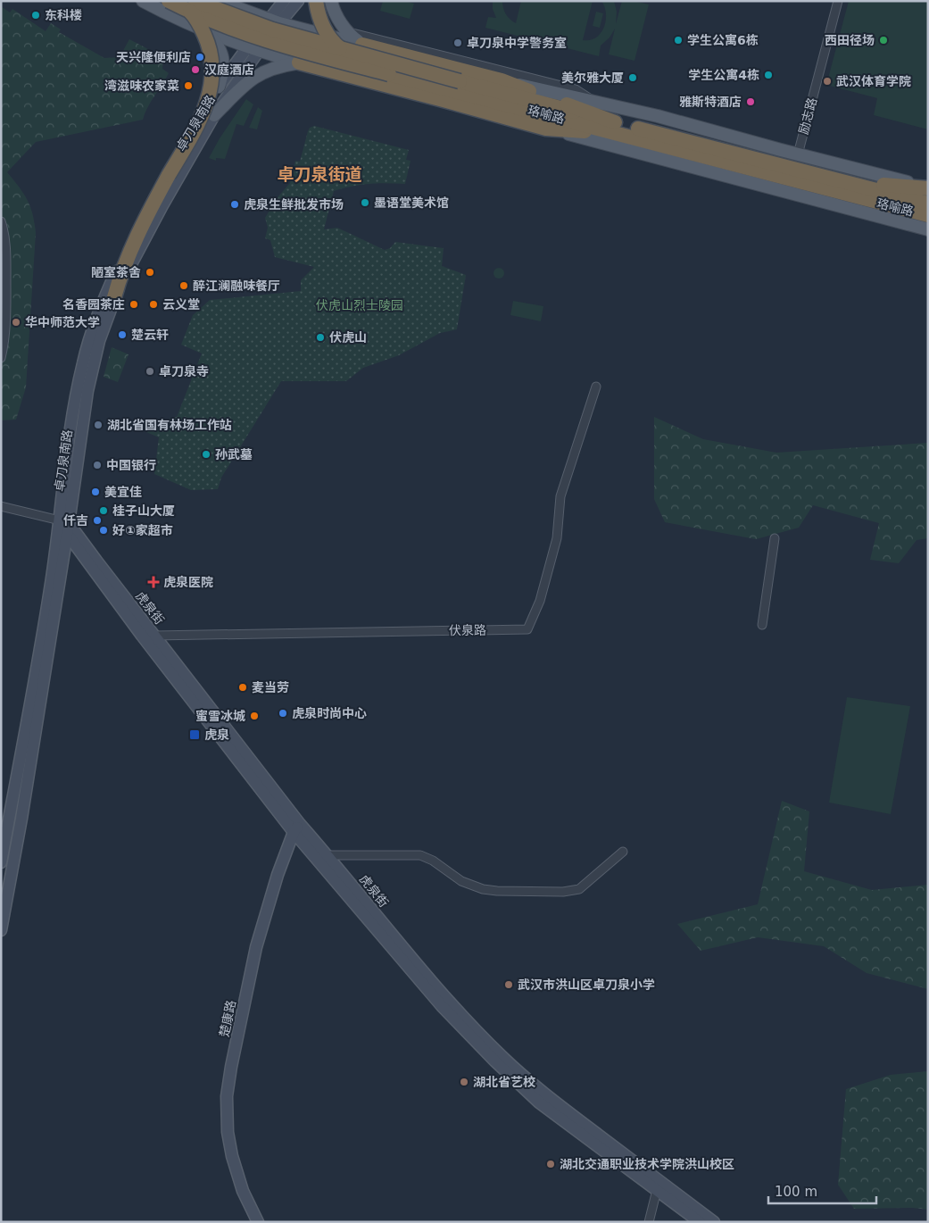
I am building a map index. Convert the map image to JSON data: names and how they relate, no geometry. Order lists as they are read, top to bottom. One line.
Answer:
{"streets":{"highway":["珞喻路"],"main road":["卓刀泉南路","虎泉街","楚康路"],"street":["励志路","伏泉路"]},"crossings":[["卓刀泉南路","虎泉街"],["虎泉街","伏泉路"],["虎泉街","楚康路"]],"districts":["卓刀泉街道"],"parks":["伏虎山烈士陵园"],"places":{"other":["东科楼","学生公寓6栋","西田径场","卓刀泉中学警务室","天兴隆便利店","汉庭酒店","学生公寓4栋","美尔雅大厦","武汉体育学院","湾滋味农家菜","雅斯特酒店","墨语堂美术馆","虎泉生鲜批发市场","陋室茶舍","醉江澜融味餐厅","名香园茶庄","云义堂","华中师范大学","楚云轩","伏虎山","卓刀泉寺","湖北省国有林场工作站","孙武墓","中国银行","美宜佳","桂子山大厦","仟吉","好①家超市","麦当劳","虎泉时尚中心","蜜雪冰城","武汉市洪山区卓刀泉小学","湖北省艺校","湖北交通职业技术学院洪山校区"],"health":["虎泉医院"],"transit":["虎泉"]},"scale_bar":"100 m"}
